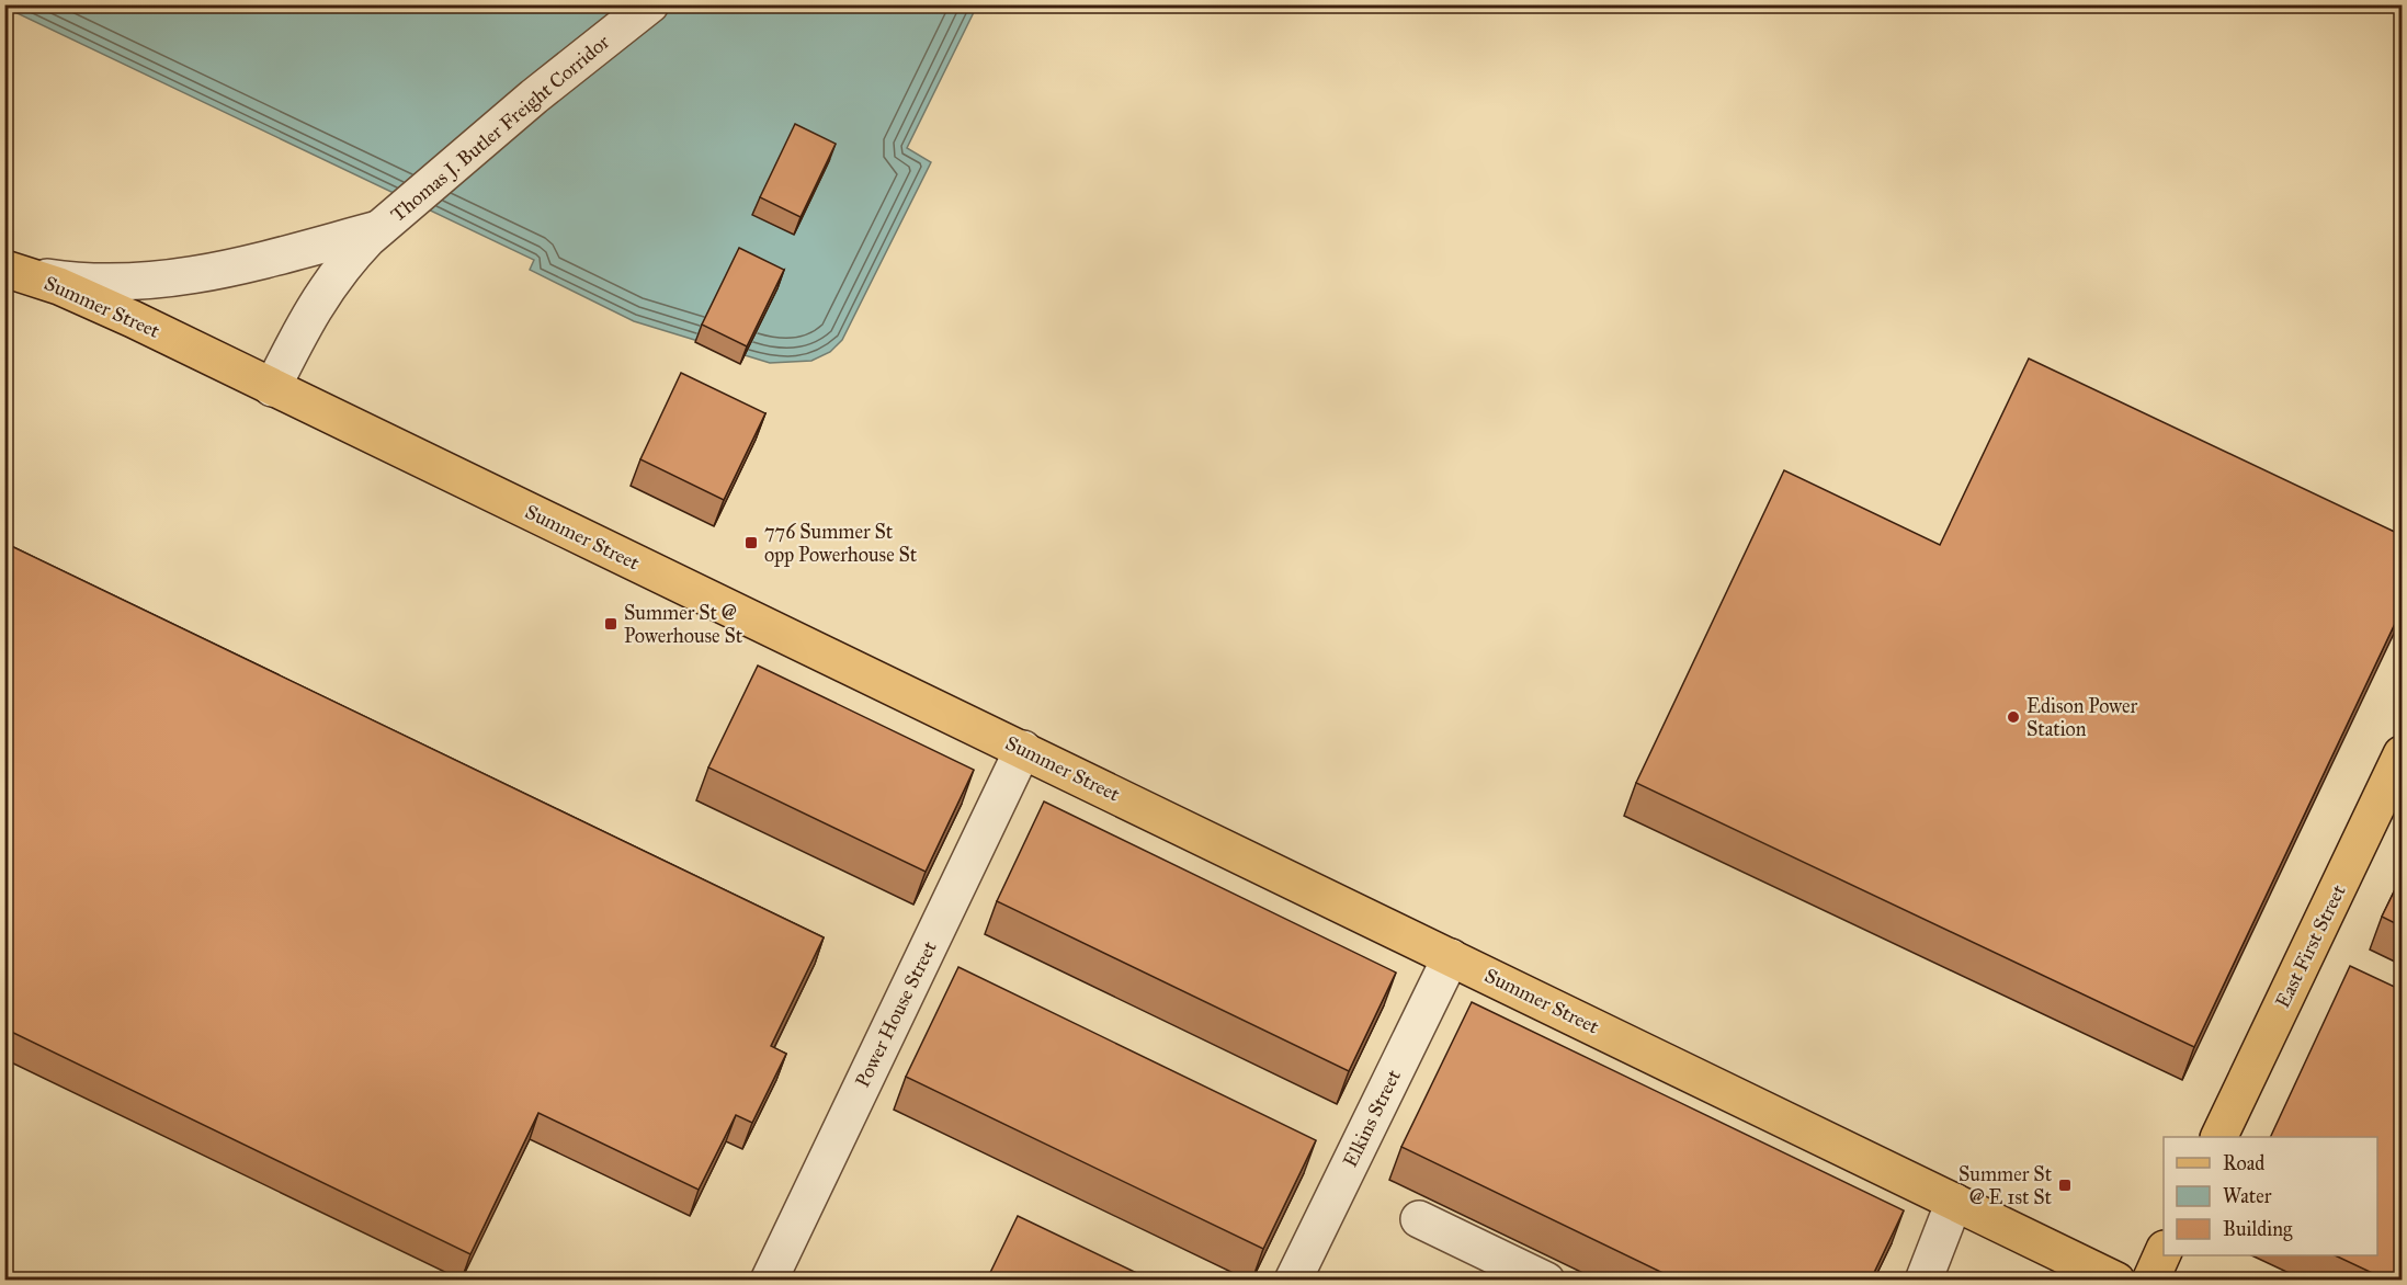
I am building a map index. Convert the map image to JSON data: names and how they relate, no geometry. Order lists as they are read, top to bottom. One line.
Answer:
{"streets":{"main road":["Summer Street","East First Street"],"street":["Thomas J. Butler Freight Corridor","Power House Street","Elkins Street"]},"crossings":[["Thomas J. Butler Freight Corridor","Summer Street"],["Summer Street","Power House Street"],["Summer Street","Elkins Street"]],"places":{"transit":["776 Summer St opp Powerhouse St","Summer St @ Powerhouse St","Summer St @ E 1st St"],"other":["Edison Power Station"]},"legend":["Road","Water","Building"]}
